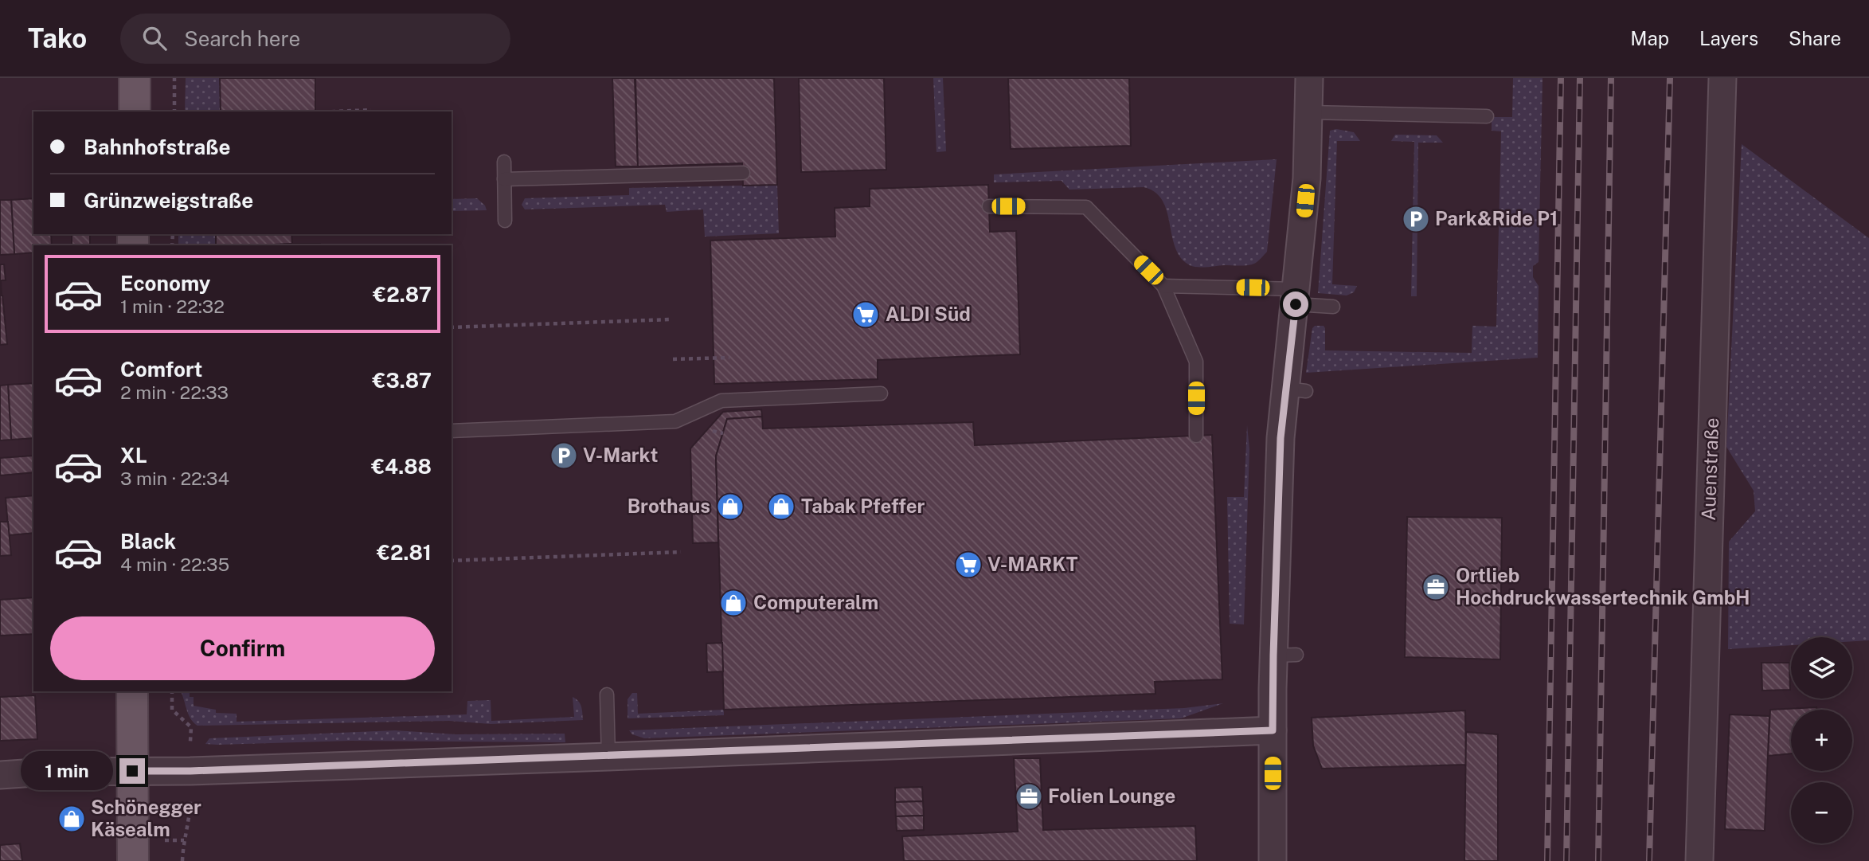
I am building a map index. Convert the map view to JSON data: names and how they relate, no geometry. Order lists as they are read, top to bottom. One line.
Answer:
{"streets":{"street":["Auenstraße"]},"places":{"parking":["Park&Ride P1","V-Markt"],"supermarket":["ALDI Süd","V-MARKT"],"shop":["Brothaus","Tabak Pfeffer","Computeralm","Schönegger Käsealm"],"office":["Ortlieb Hochdruckwassertechnik GmbH","Folien Lounge"]},"page":{"header":"Tako","search":"Search here","nav":["Map","Layers","Share"],"banner":["Bahnhofstraße","Grünzweigstraße"],"list":[{"name":"Economy","note":"1 min · 22:32","value":"€2.87"},{"name":"Comfort","note":"2 min · 22:33","value":"€3.87"},{"name":"XL","note":"3 min · 22:34","value":"€4.88"},{"name":"Black","note":"4 min · 22:35","value":"€2.81"}],"buttons":"Confirm","map_buttons":["+","−"],"bubble":"1 min"}}
